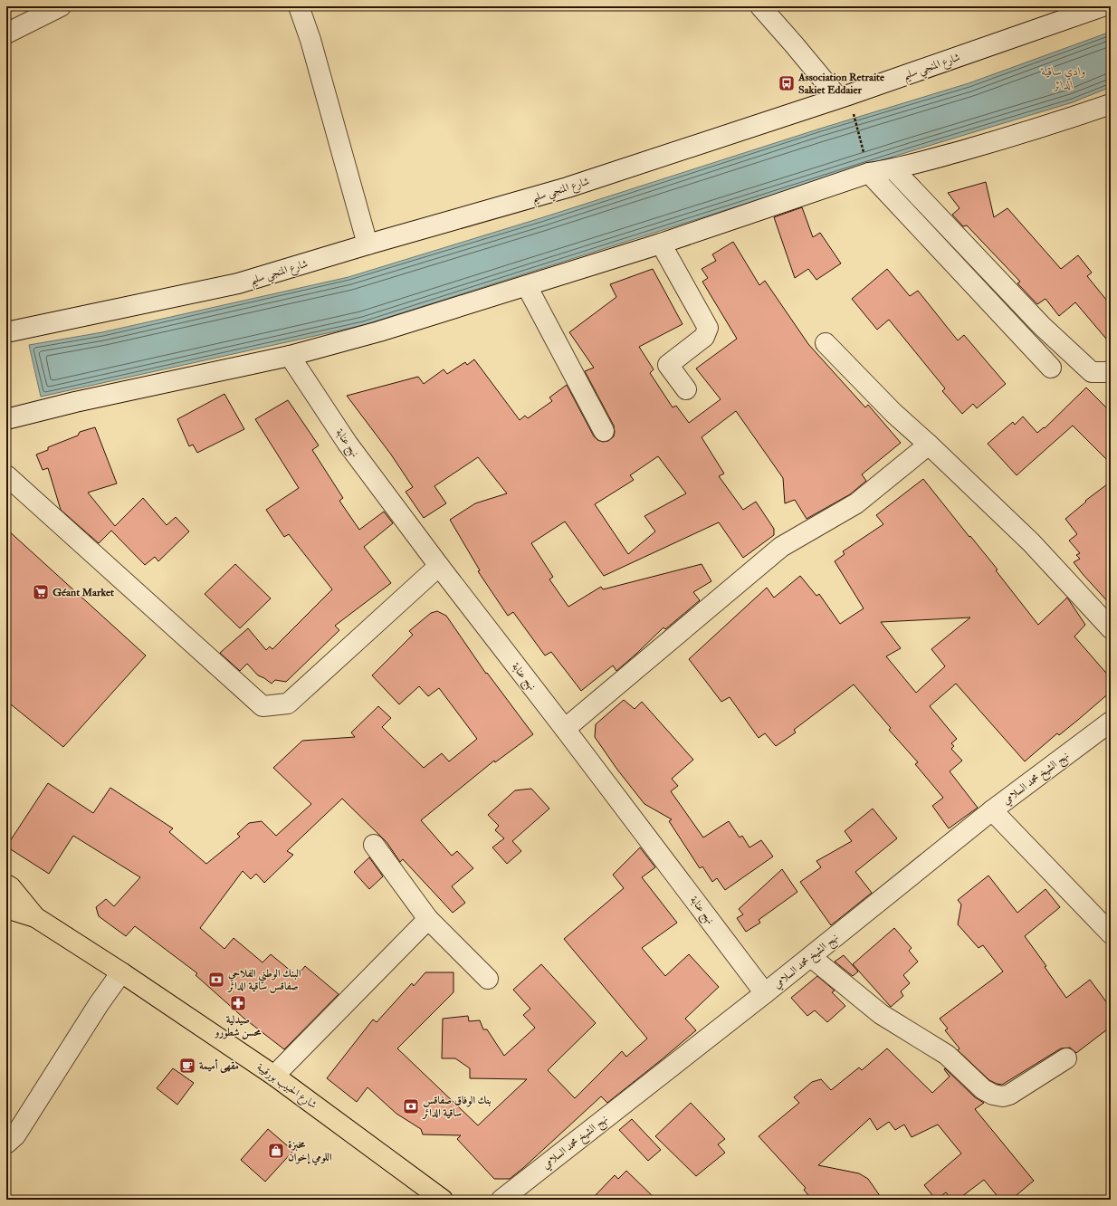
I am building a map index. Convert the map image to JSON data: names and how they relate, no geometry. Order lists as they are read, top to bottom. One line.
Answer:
{"streets":{"main road":["شارع الحبيب بورقيبة"],"street":["شارع المنجي سليم","نهج عنابة","نهج الشيخ محمد السلامي"]},"crossings":[["نهج عنابة","نهج الشيخ محمد السلامي"]],"water":["وادي ساقية الدائر"],"places":{"bus stop":["Association Retraite Sakiet Eddaier"],"supermarket":["Géant Market"],"bank":["البنك الوطني الفلاحي صفاقس ساقية الدائر","بنك الوفاق صفاقس ساقية الدائر"],"pharmacy":["صيدلية محسن شطورو"],"cafe":["مقهى أميمة"],"shop":["مخبزة اللومي إخوان"]}}
